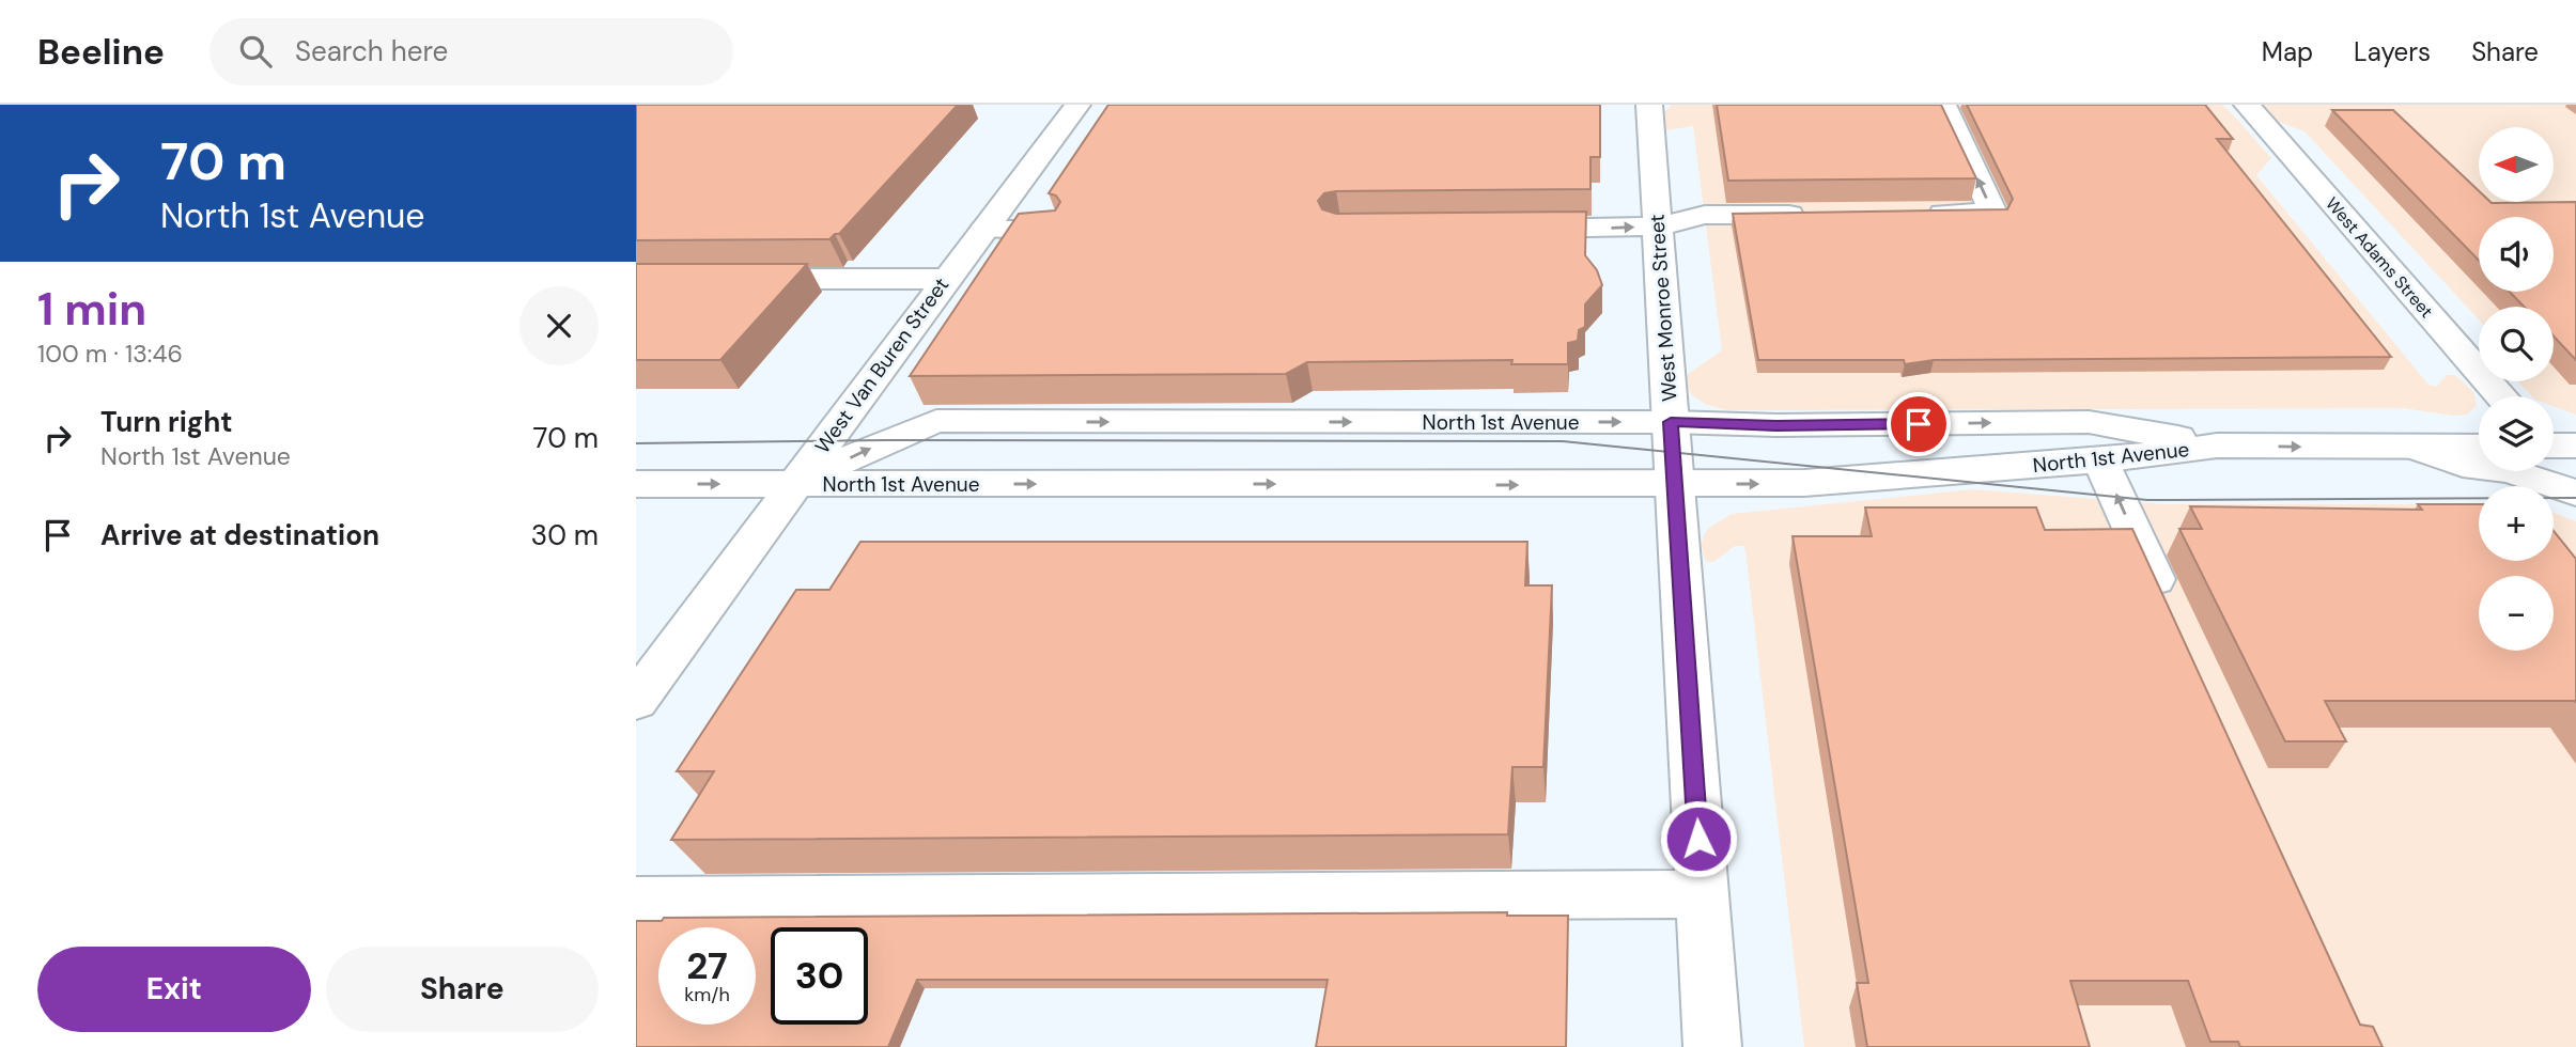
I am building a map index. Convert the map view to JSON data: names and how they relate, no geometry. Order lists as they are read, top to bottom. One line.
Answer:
{"streets":{"main road":["West Adams Street","West Monroe Street","West Van Buren Street","North 1st Avenue"]},"crossings":[["West Monroe Street","North 1st Avenue"],["West Van Buren Street","North 1st Avenue"]],"one_way":["North 1st Avenue"],"north":"left","page":{"header":"Beeline","search":"Search here","nav":["Map","Layers","Share"],"turn":["70 m","North 1st Avenue"],"map_buttons":["+","−"],"heading":["1 min","100 m · 13:46"],"list":[{"name":"Turn right","note":"North 1st Avenue","value":"70 m"},{"name":"Arrive at destination","value":"30 m"}],"speed":"27 km/h","limit":"30","buttons":["Exit","Share"]}}
